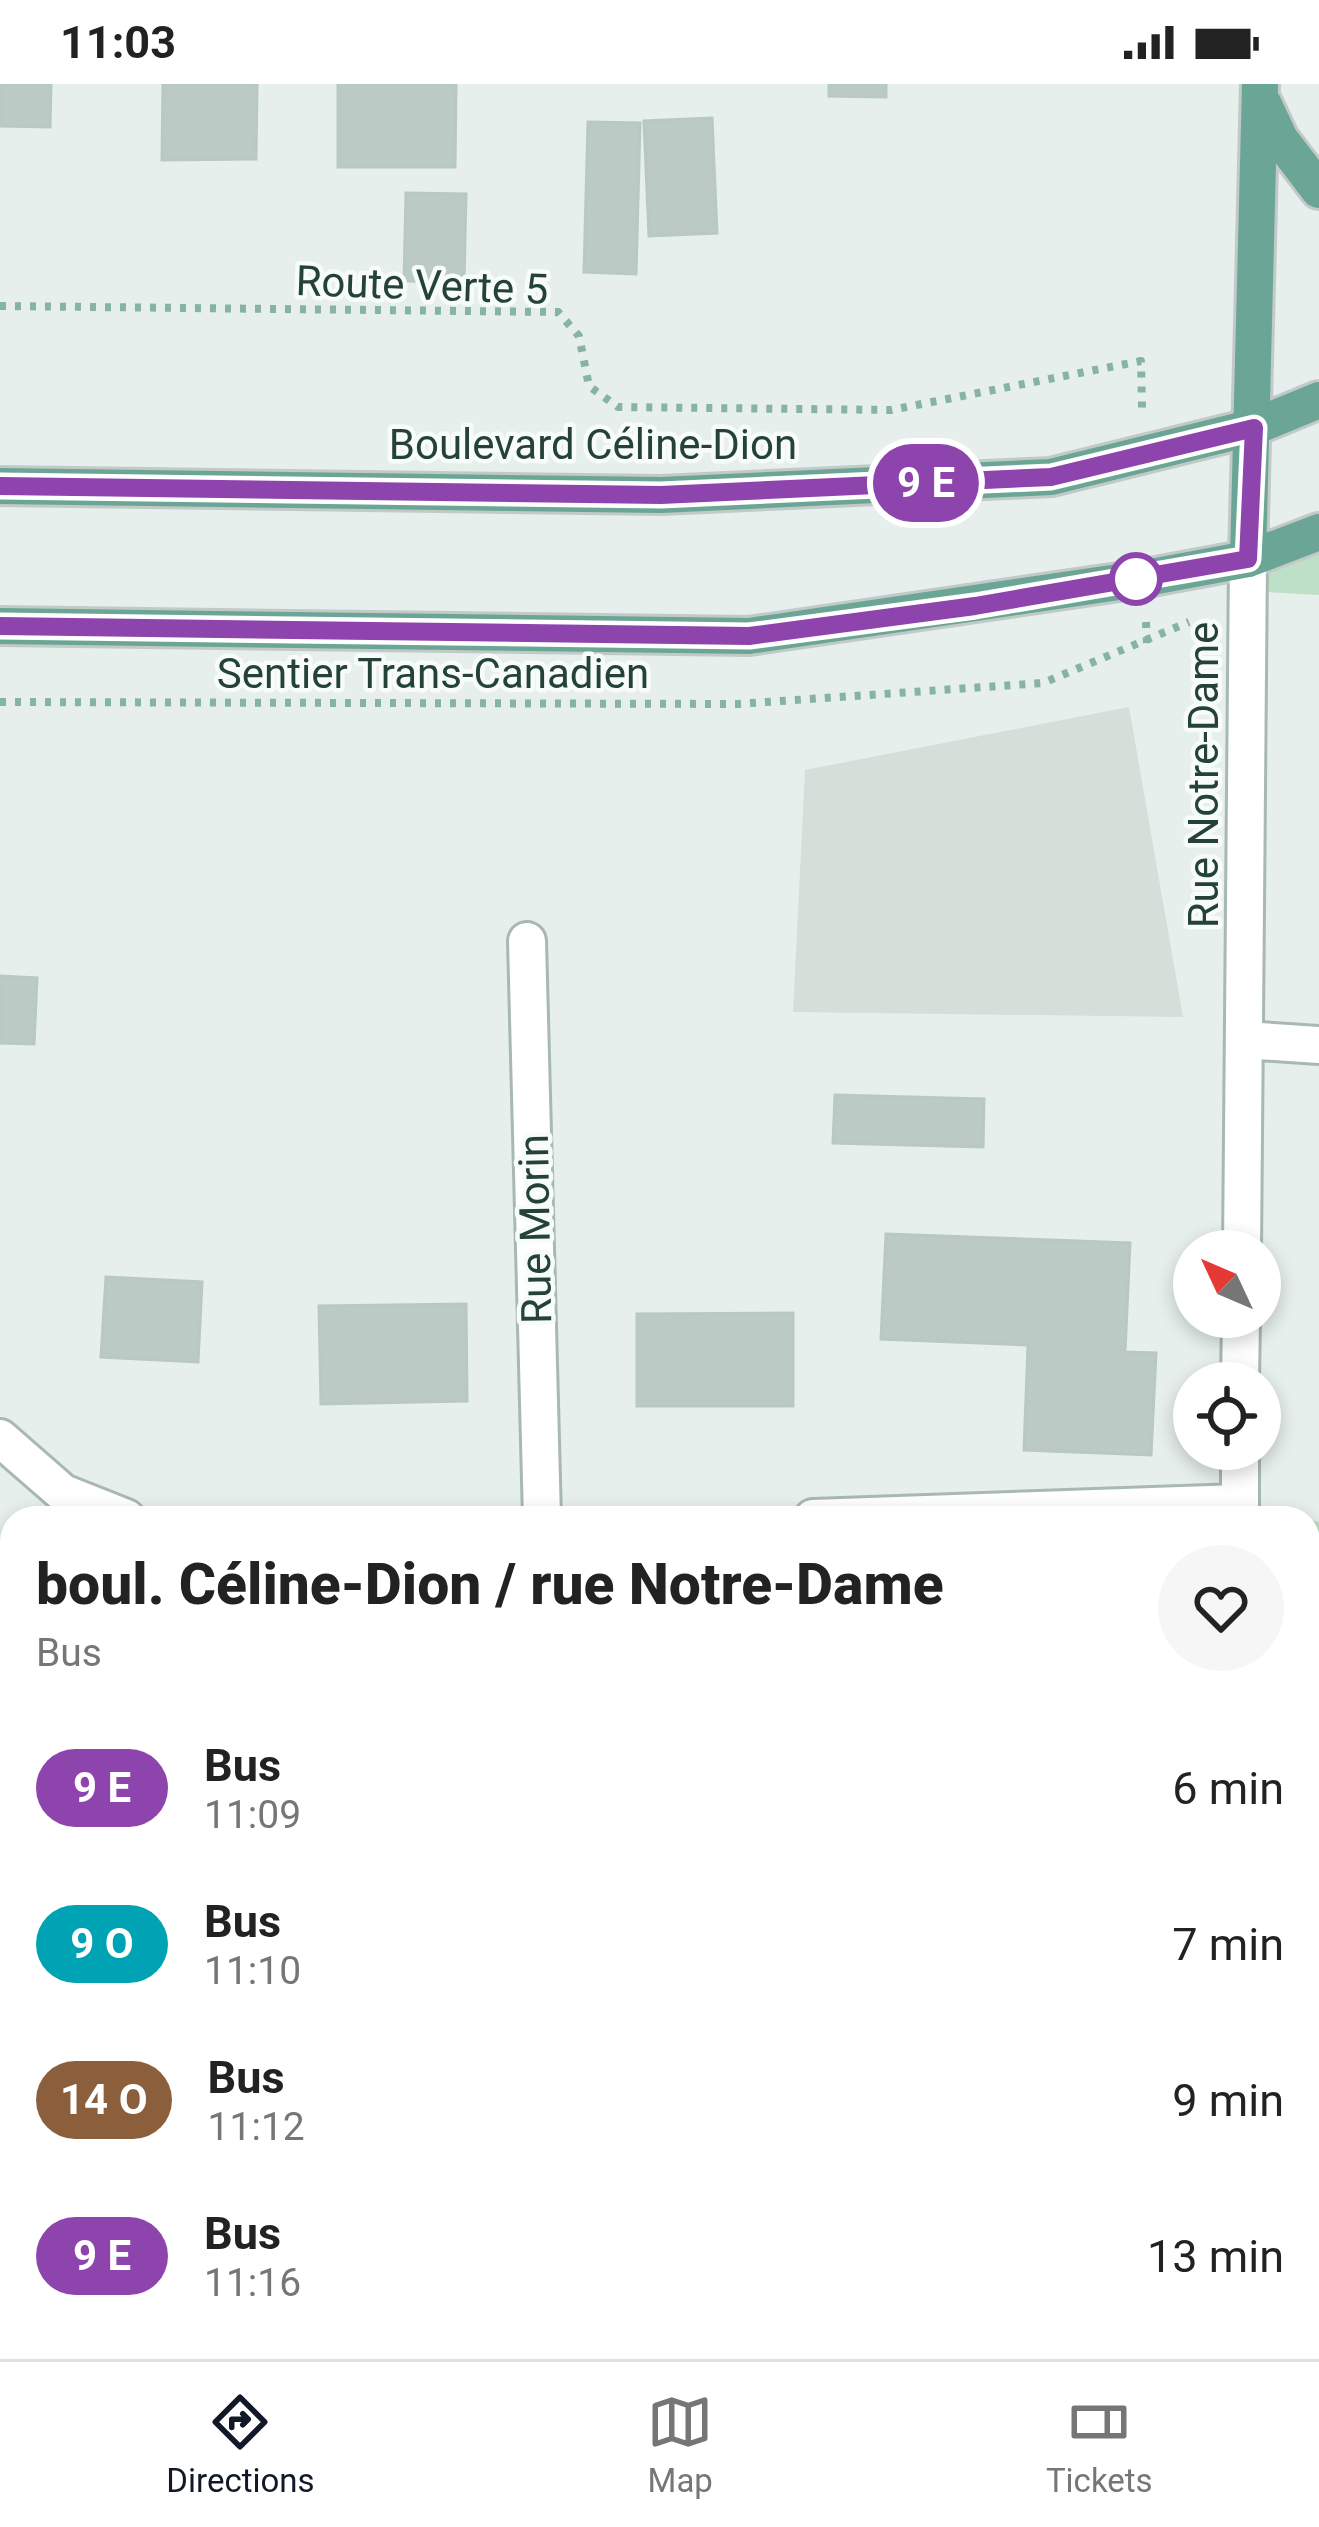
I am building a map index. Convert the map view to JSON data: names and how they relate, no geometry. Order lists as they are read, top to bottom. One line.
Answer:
{"streets":{"main road":["Boulevard Céline-Dion","Rue Notre-Dame"],"street":["Rue Morin"],"path":["Route Verte 5","Sentier Trans-Canadien"]},"crossings":[["Boulevard Céline-Dion","Rue Notre-Dame"]],"north":"top left","page":{"status":"11:03","on_map":"9 E","heading":["boul. Céline-Dion / rue Notre-Dame","Bus"],"list":[{"mark":"9 E","name":"Bus","note":"11:09","value":"6 min"},{"mark":"9 O","name":"Bus","note":"11:10","value":"7 min"},{"mark":"14 O","name":"Bus","note":"11:12","value":"9 min"},{"mark":"9 E","name":"Bus","note":"11:16","value":"13 min"}],"tabs":["Directions","Map","Tickets"]}}
